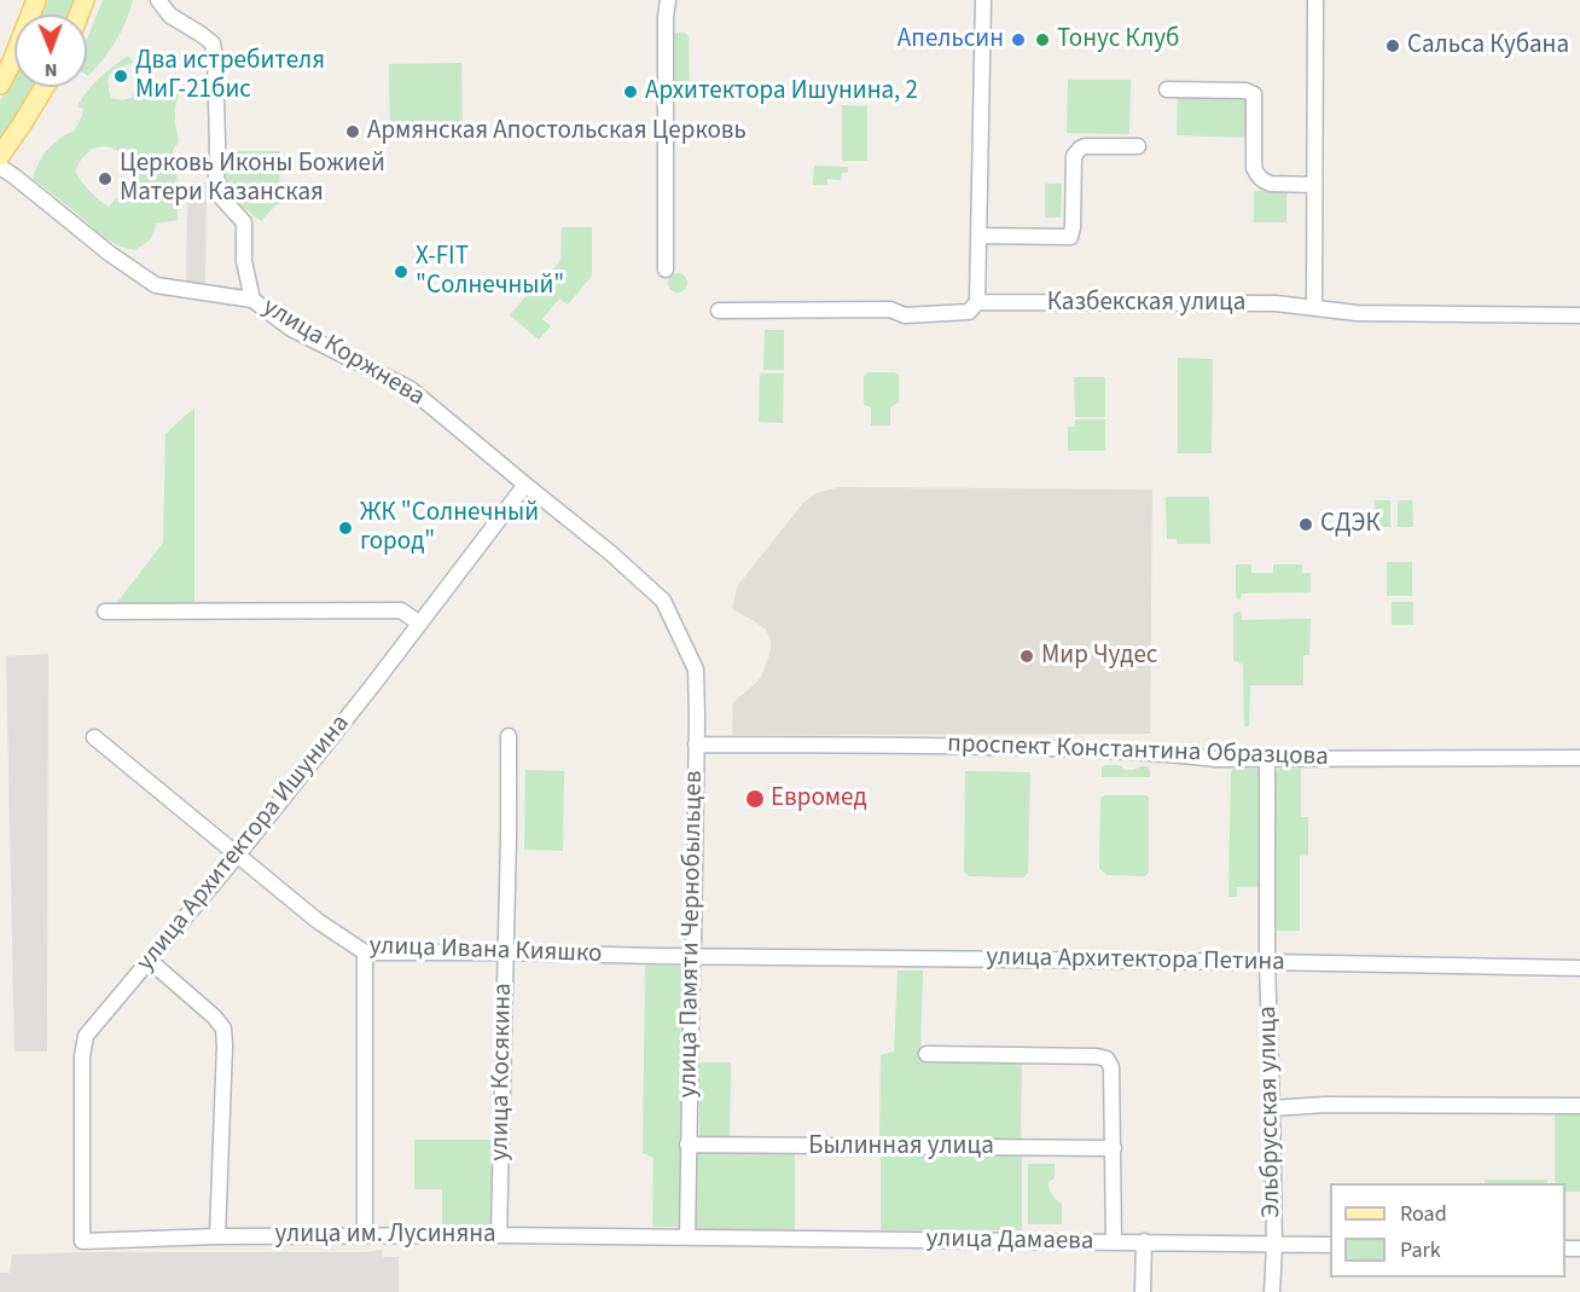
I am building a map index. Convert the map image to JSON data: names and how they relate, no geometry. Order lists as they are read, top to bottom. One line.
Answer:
{"streets":{"street":["Казбекская улица","улица Коржнева","проспект Константина Образцова","улица Архитектора Ишунина","улица Памяти Чернобыльцев","улица Ивана Кияшко","улица Архитектора Петина","улица Косякина","Эльбрусская улица","Былинная улица","улица им. Лусиняна","улица Дамаева"]},"crossings":[["улица Коржнева","улица Архитектора Ишунина"],["улица Коржнева","улица Памяти Чернобыльцев"],["проспект Константина Образцова","улица Памяти Чернобыльцев"],["проспект Константина Образцова","Эльбрусская улица"],["улица Архитектора Ишунина","улица Ивана Кияшко"],["улица Архитектора Ишунина","улица им. Лусиняна"],["улица Памяти Чернобыльцев","улица Ивана Кияшко"],["улица Памяти Чернобыльцев","улица Архитектора Петина"],["улица Памяти Чернобыльцев","Былинная улица"],["улица Памяти Чернобыльцев","улица им. Лусиняна"],["улица Памяти Чернобыльцев","улица Дамаева"],["улица Ивана Кияшко","улица Архитектора Петина"],["улица Ивана Кияшко","улица Косякина"],["улица Архитектора Петина","Эльбрусская улица"],["улица Косякина","улица им. Лусиняна"],["Эльбрусская улица","улица Дамаева"],["улица им. Лусиняна","улица Дамаева"]],"places":["Апельсин","Тонус Клуб","Сальса Кубана","Два истребителя МиГ-21бис","Архитектора Ишунина, 2","Армянская Апостольская Церковь","Церковь Иконы Божией Матери Казанская","X-FIT \"Солнечный\"","СДЭК","ЖК \"Солнечный город\"","Мир Чудес","Евромед"],"legend":["Road","Park"],"north":"bottom"}
